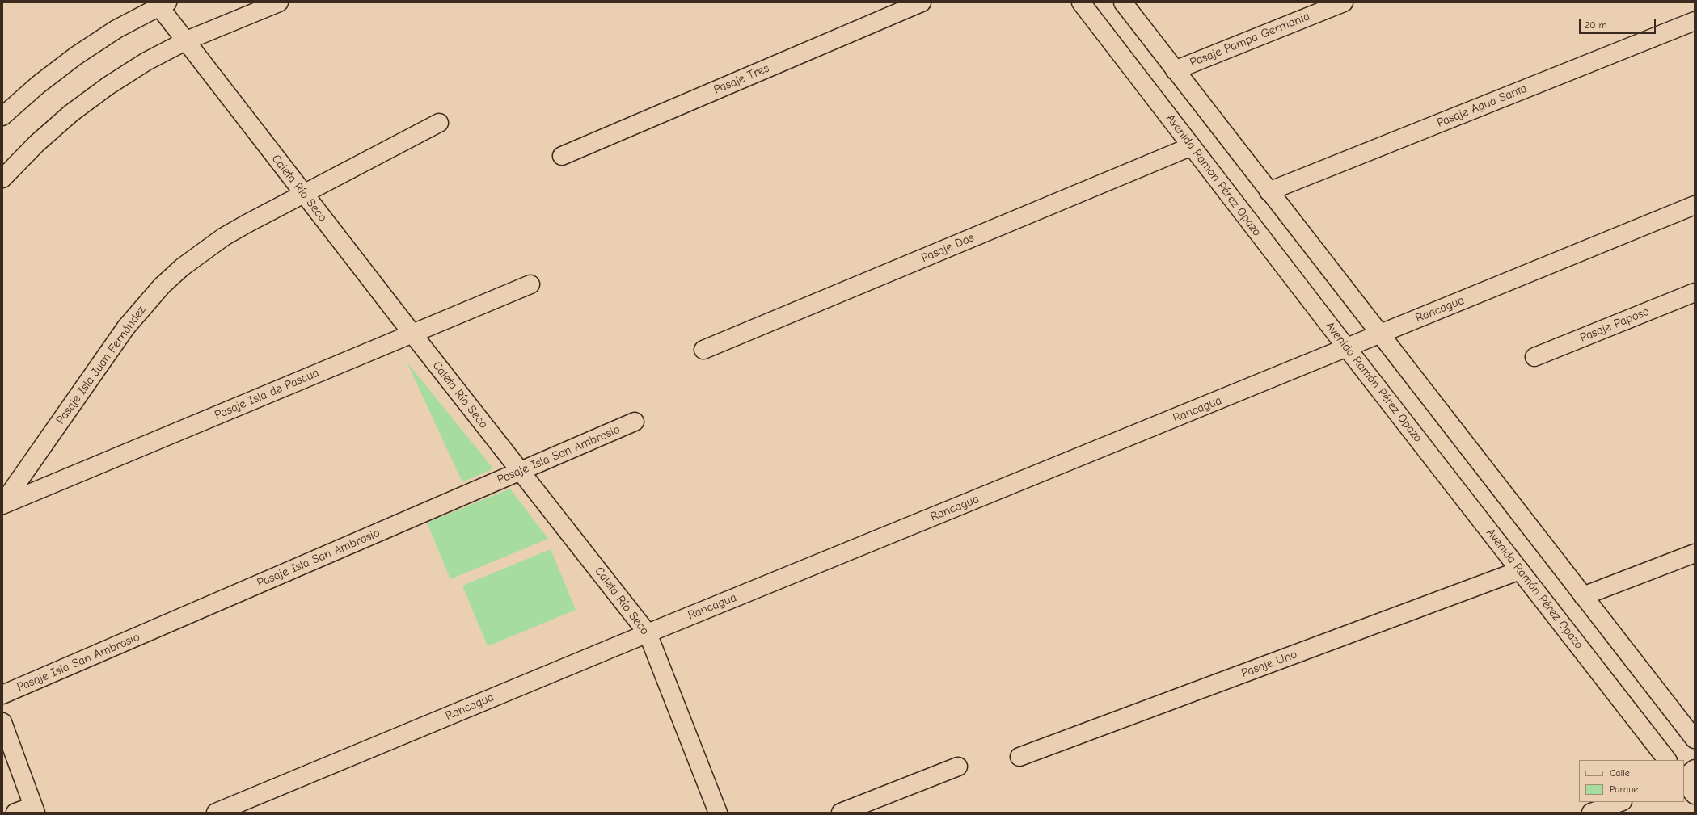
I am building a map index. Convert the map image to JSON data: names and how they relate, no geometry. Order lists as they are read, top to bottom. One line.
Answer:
{"streets":{"street":["Pasaje Pampa Germania","Pasaje Tres","Pasaje Agua Santa","Avenida Ramón Pérez Opazo","Caleta Río Seco","Pasaje Dos","Rancagua","Pasaje Paposo","Pasaje Isla Juan Fernández","Pasaje Isla de Pascua","Pasaje Isla San Ambrosio","Pasaje Uno"]},"crossings":[["Avenida Ramón Pérez Opazo","Pasaje Dos"],["Avenida Ramón Pérez Opazo","Rancagua"],["Avenida Ramón Pérez Opazo","Pasaje Uno"],["Caleta Río Seco","Rancagua"],["Caleta Río Seco","Pasaje Isla Juan Fernández"],["Caleta Río Seco","Pasaje Isla de Pascua"],["Caleta Río Seco","Pasaje Isla San Ambrosio"],["Pasaje Isla Juan Fernández","Pasaje Isla de Pascua"]],"legend":["Calle","Parque"],"scale_bar":"20 m"}
